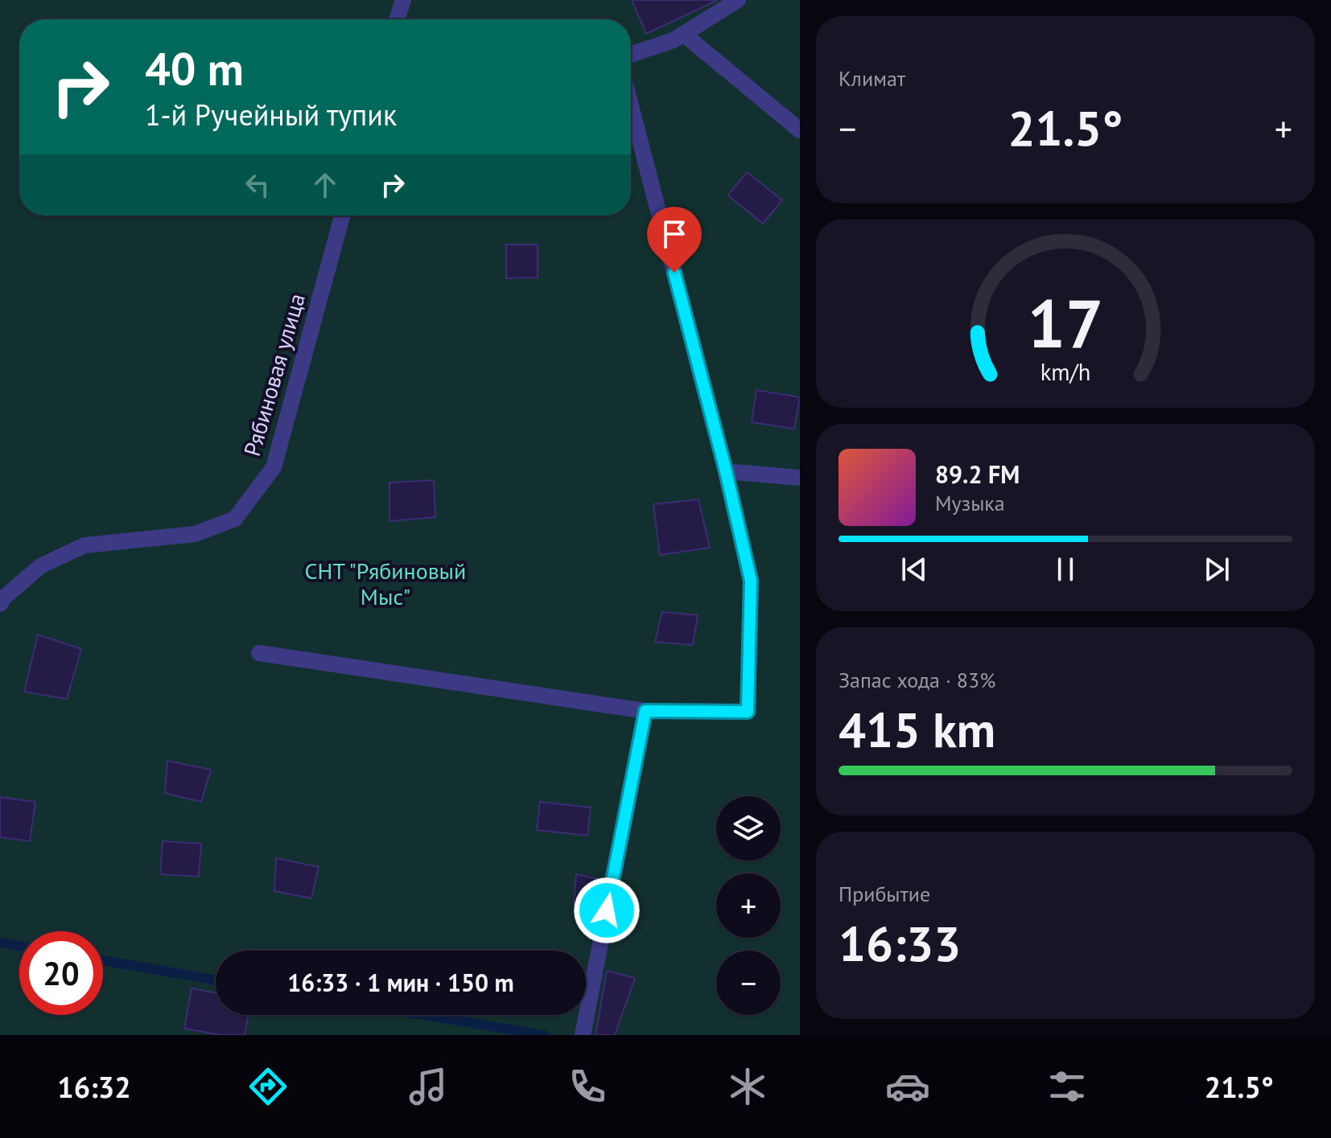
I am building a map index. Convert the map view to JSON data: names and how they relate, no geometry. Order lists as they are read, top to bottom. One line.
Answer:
{"streets":{"lane":["Рябиновая улица"]},"parks":["СНТ \"Рябиновый Мыс\""],"page":{"tile":["Климат",["Запас хода · 83%","415 km"],["Прибытие","16:33"]],"turn":["40 m","1-й Ручейный тупик"],"heat":["−","21.5°","+"],"song":["89.2 FM","Музыка"],"map_buttons":["+","−"],"limit":"20","trip":"16:33 · 1 мин · 150 m","tabs":["16:32","21.5°"],"gauge":["17","km/h"]}}
